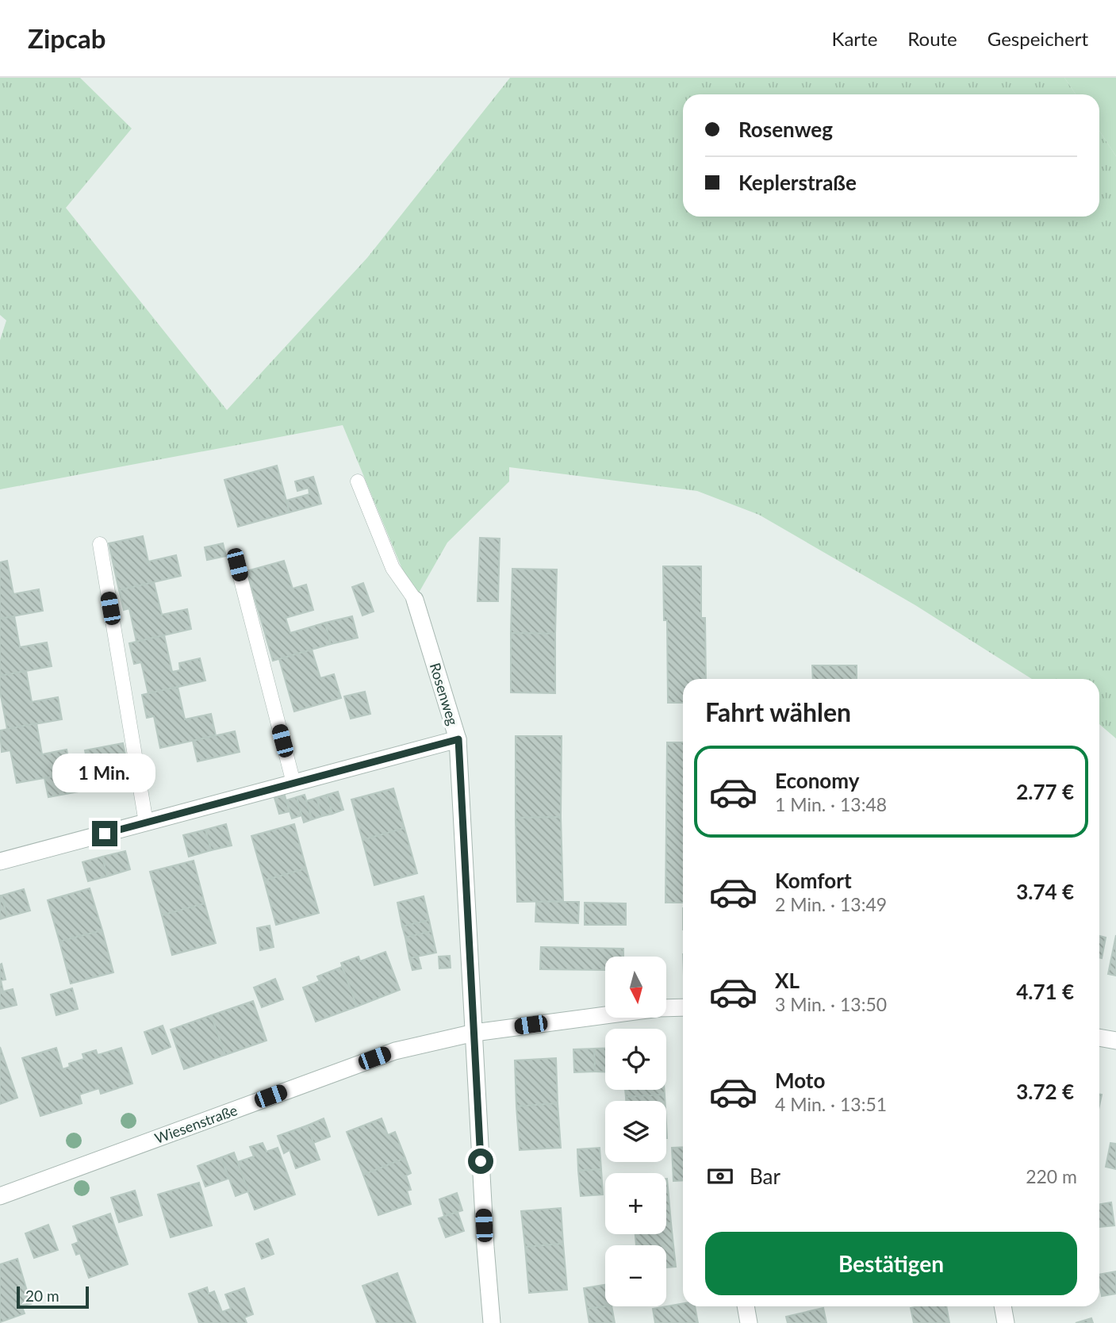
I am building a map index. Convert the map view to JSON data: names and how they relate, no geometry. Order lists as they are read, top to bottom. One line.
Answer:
{"streets":{"street":["Rosenweg","Wiesenstraße"]},"crossings":[["Rosenweg","Wiesenstraße"]],"scale_bar":"20 m","north":"bottom","page":{"header":"Zipcab","nav":["Karte","Route","Gespeichert"],"banner":["Rosenweg","Keplerstraße"],"heading":"Fahrt wählen","list":[{"name":"Economy","note":"1 Min. · 13:48","value":"2.77 €"},{"name":"Komfort","note":"2 Min. · 13:49","value":"3.74 €"},{"name":"XL","note":"3 Min. · 13:50","value":"4.71 €"},{"name":"Moto","note":"4 Min. · 13:51","value":"3.72 €"}],"bubble":"1 Min.","map_buttons":["+","−"],"pay":["Bar","220 m"],"buttons":"Bestätigen","scale":"20 m"}}
